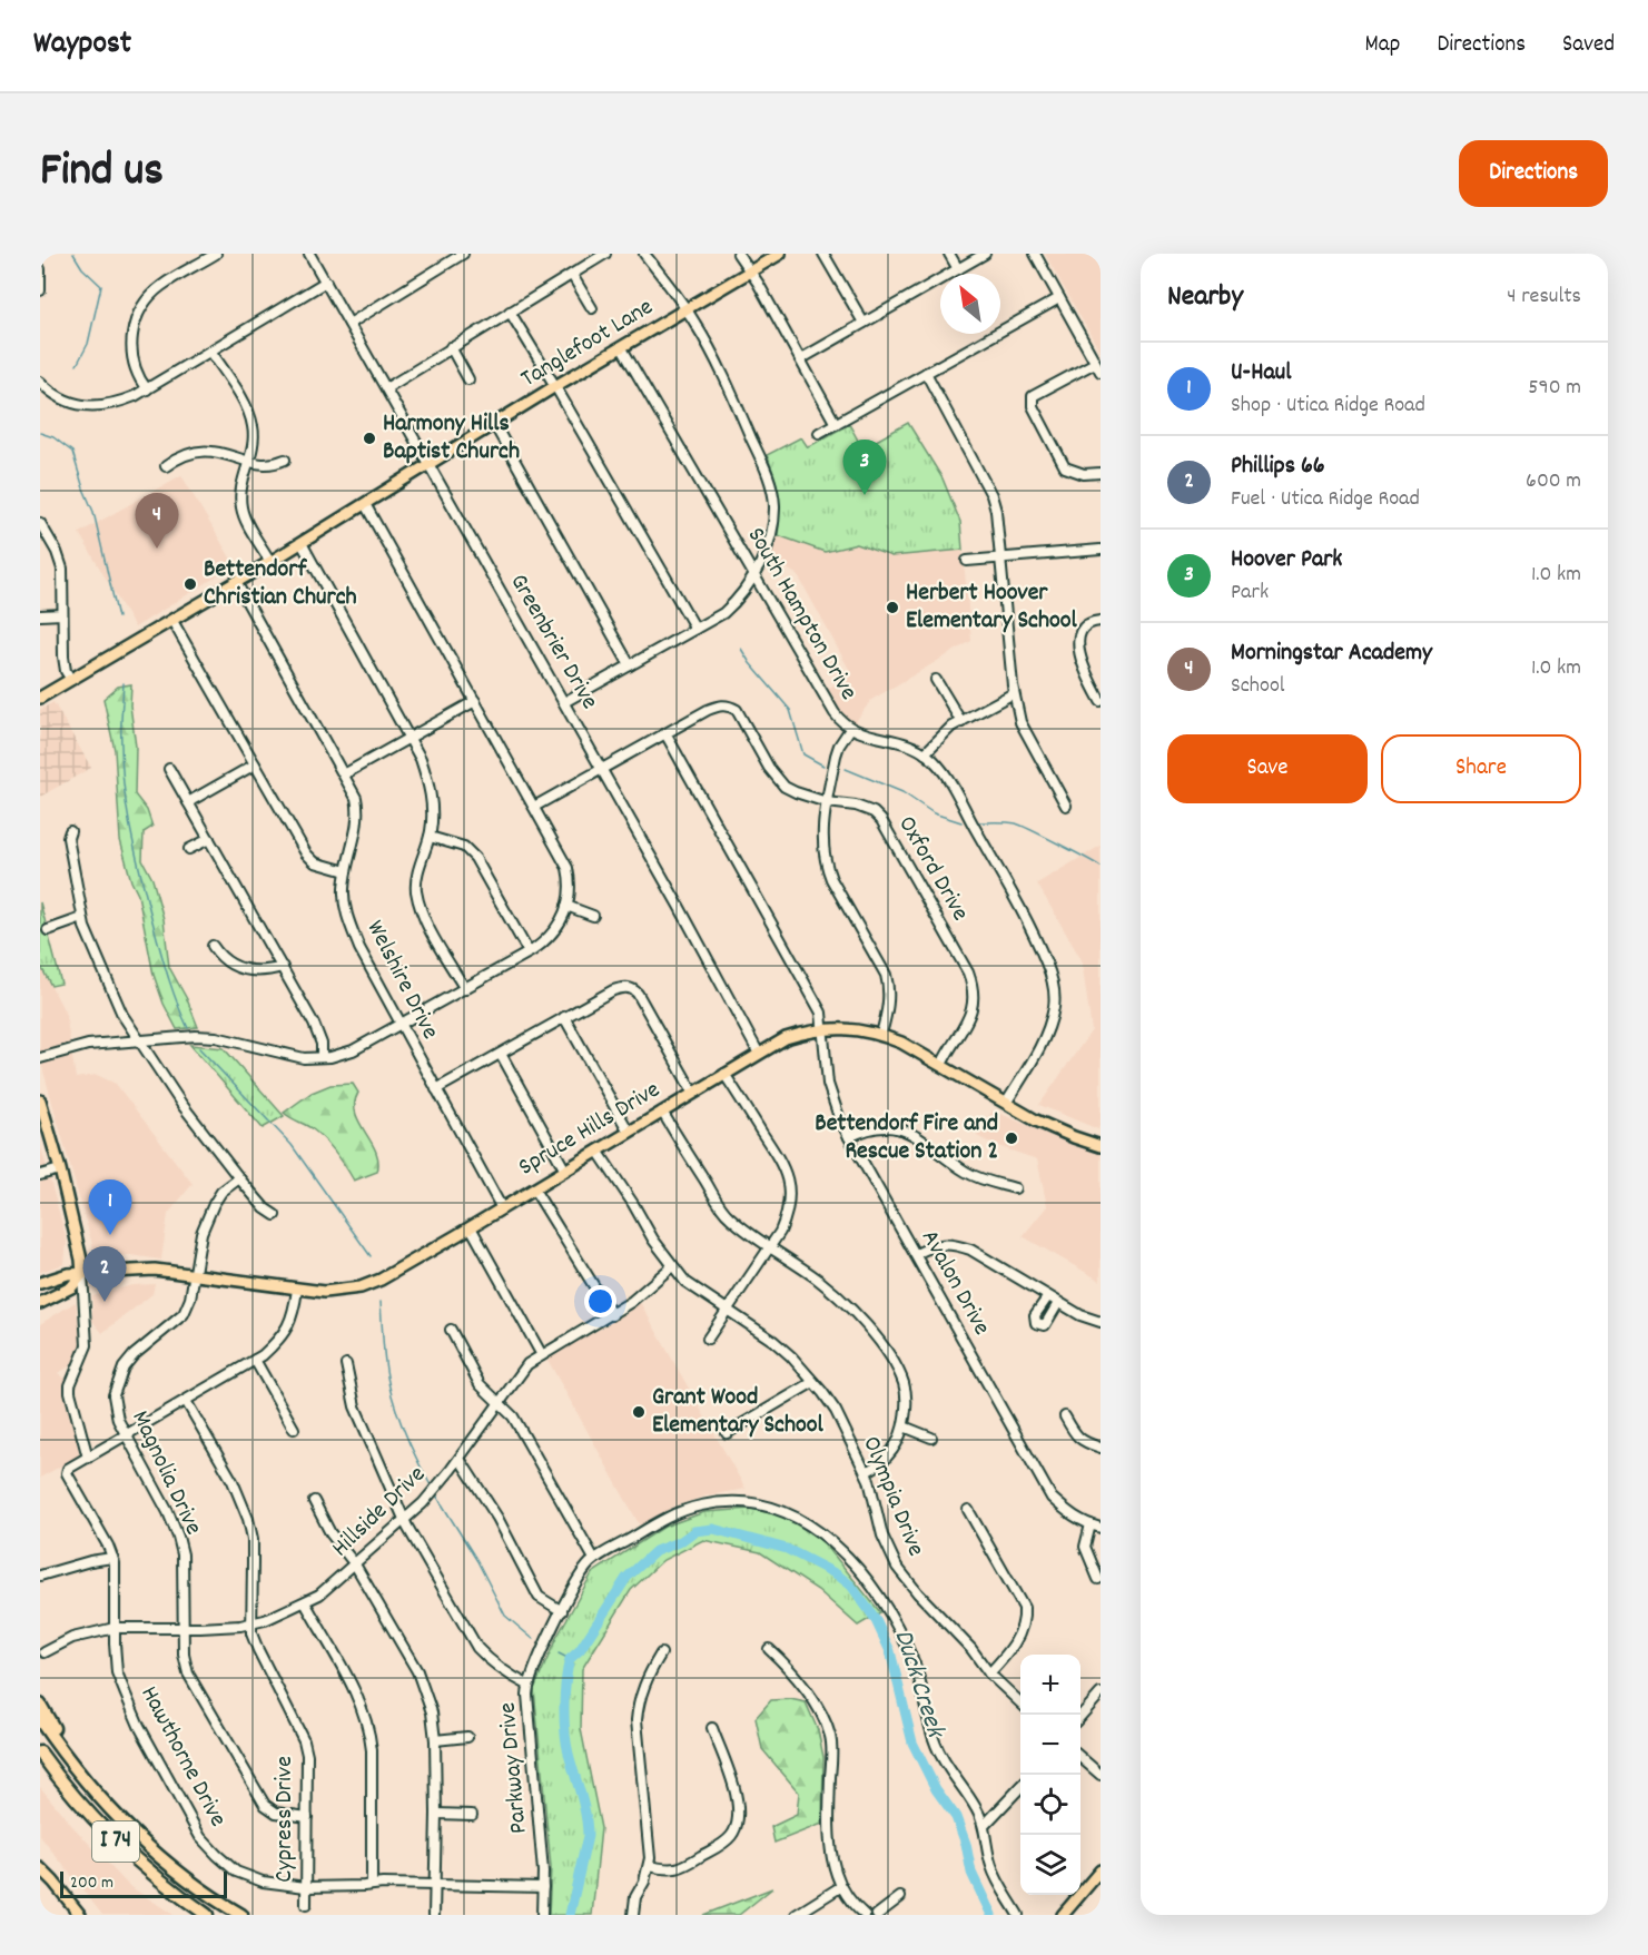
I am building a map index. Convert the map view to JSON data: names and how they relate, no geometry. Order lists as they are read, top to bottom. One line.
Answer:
{"streets":{"highway":["I 74"],"main road":["Tanglefoot Lane","Spruce Hills Drive"],"street":["South Hampton Drive","Greenbrier Drive","Oxford Drive","Welshire Drive","Avalon Drive","Magnolia Drive","Olympia Drive","Hillside Drive","Hawthorne Drive","Parkway Drive","Cypress Drive"]},"crossings":[["Tanglefoot Lane","South Hampton Drive"],["Tanglefoot Lane","Greenbrier Drive"],["Tanglefoot Lane","Welshire Drive"],["South Hampton Drive","Spruce Hills Drive"],["Greenbrier Drive","Spruce Hills Drive"],["Oxford Drive","Spruce Hills Drive"],["Oxford Drive","Avalon Drive"],["Welshire Drive","Spruce Hills Drive"],["Spruce Hills Drive","Avalon Drive"],["Spruce Hills Drive","Magnolia Drive"],["Spruce Hills Drive","Olympia Drive"],["Magnolia Drive","Hillside Drive"],["Magnolia Drive","Cypress Drive"],["Olympia Drive","Hillside Drive"],["Hillside Drive","Hawthorne Drive"],["Hillside Drive","Cypress Drive"],["Hawthorne Drive","Parkway Drive"],["Hawthorne Drive","Cypress Drive"]],"water":["Duck Creek"],"places":["Harmony Hills Baptist Church","Bettendorf Christian Church","Herbert Hoover Elementary School","Bettendorf Fire and Rescue Station 2","Grant Wood Elementary School"],"scale_bar":"200 m","north":"top left","page":{"header":"Waypost","nav":["Map","Directions","Saved"],"title":"Find us","buttons":["Directions",["Save","Share"]],"heading":["Nearby","4 results"],"list":[{"mark":"1","name":"U-Haul","note":"Shop · Utica Ridge Road","value":"590 m"},{"mark":"2","name":"Phillips 66","note":"Fuel · Utica Ridge Road","value":"600 m"},{"mark":"3","name":"Hoover Park","note":"Park","value":"1.0 km"},{"mark":"4","name":"Morningstar Academy","note":"School","value":"1.0 km"}],"pins":["3","4","1","2"],"map_buttons":["+","−"],"scale":"200 m"}}
